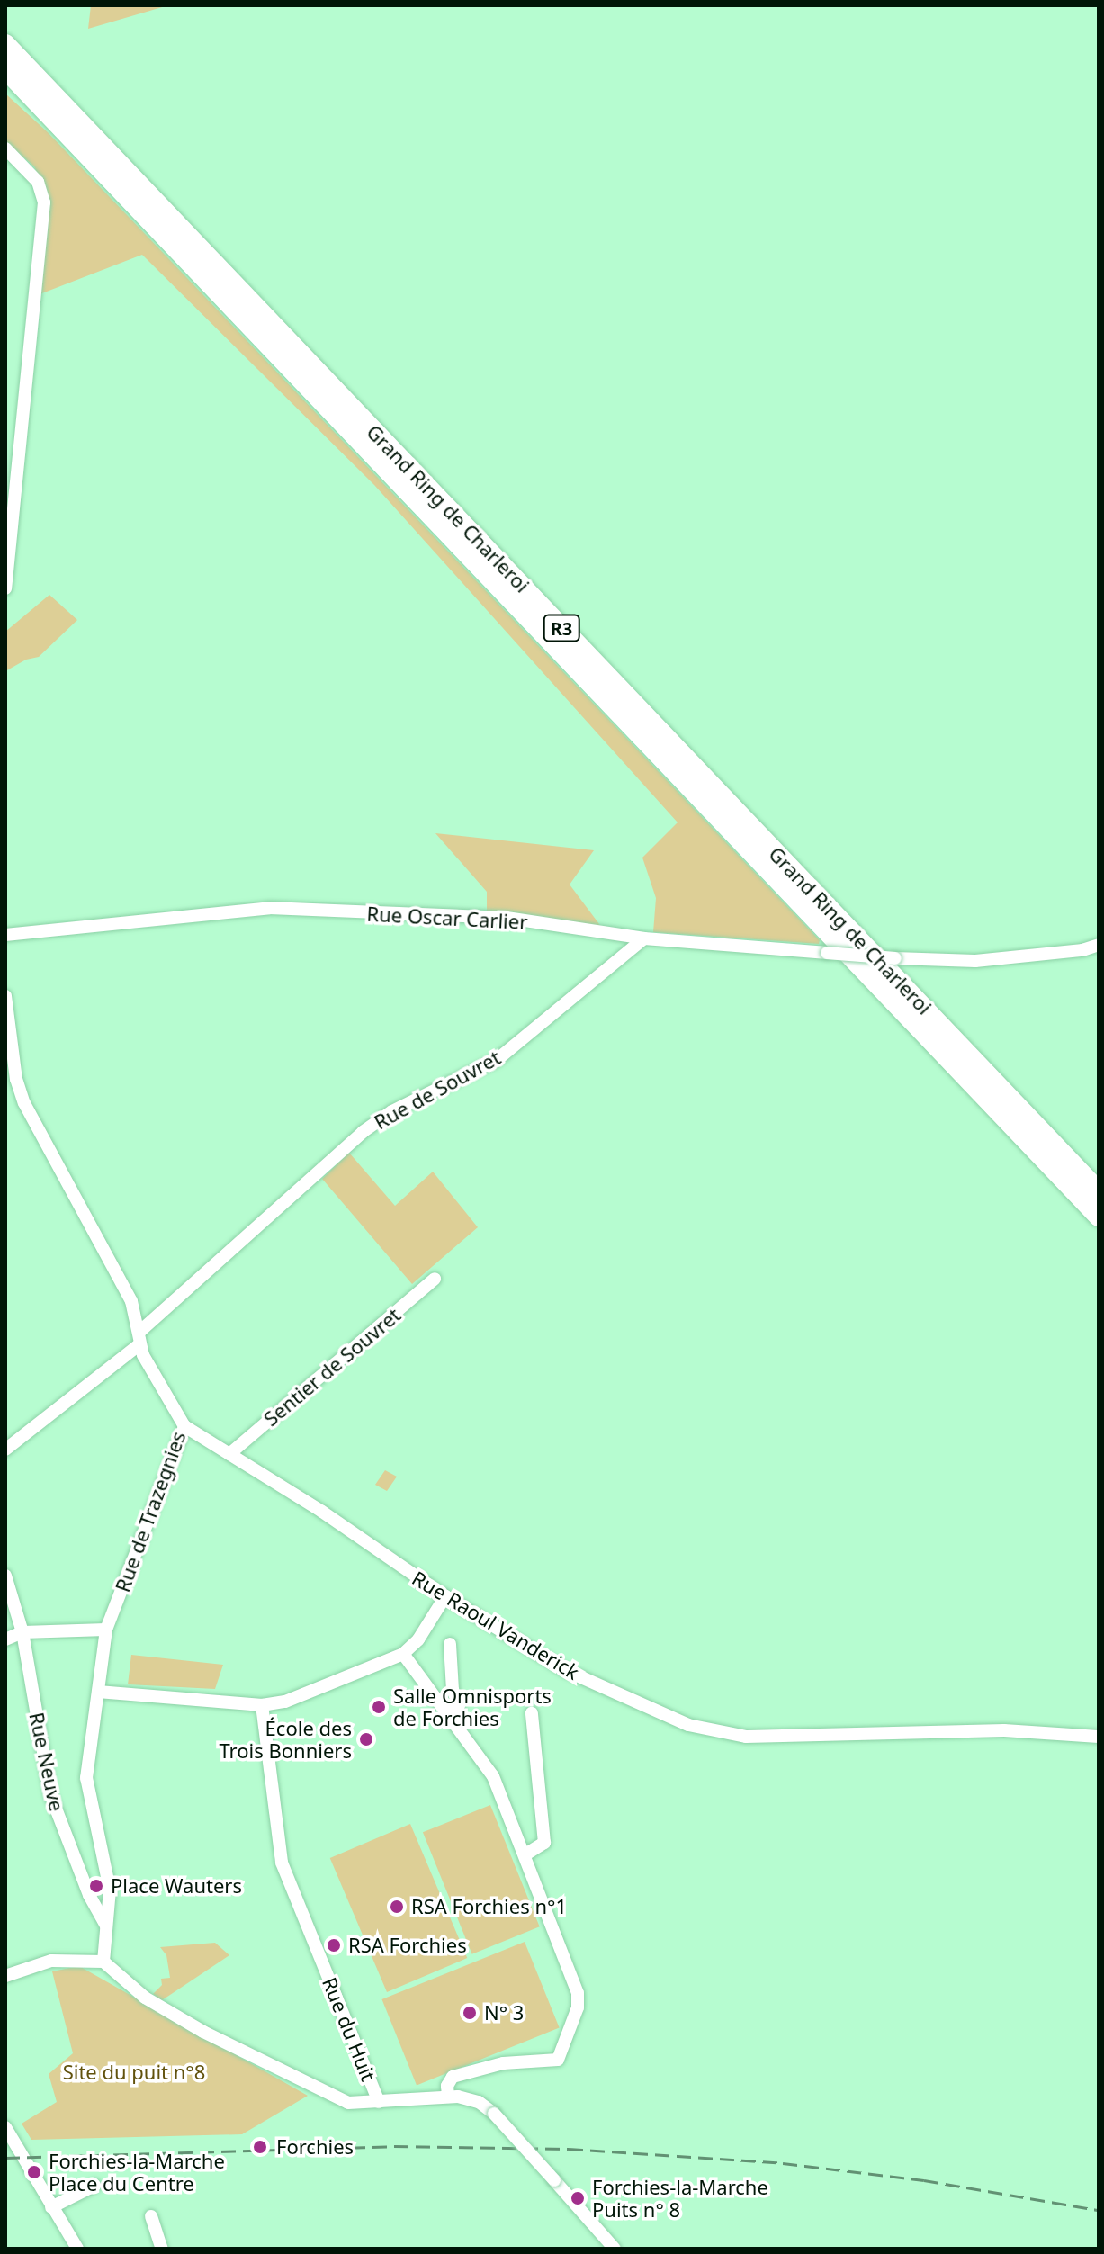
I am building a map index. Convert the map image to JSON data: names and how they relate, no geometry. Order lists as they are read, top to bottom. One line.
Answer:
{"streets":{"highway":["Grand Ring de Charleroi","R3"],"street":["Rue Oscar Carlier","Rue de Souvret","Sentier de Souvret","Rue de Trazegnies","Rue Raoul Vanderick","Rue Neuve","Rue du Huit"]},"crossings":[["Rue Oscar Carlier","Rue de Souvret"],["Rue de Souvret","Rue de Trazegnies"],["Sentier de Souvret","Rue Raoul Vanderick"],["Rue de Trazegnies","Rue Raoul Vanderick"],["Rue de Trazegnies","Rue Neuve"]],"parks":["Site du puit n°8"],"places":["Salle Omnisports de Forchies","École des Trois Bonniers","Place Wauters","RSA Forchies n°1","RSA Forchies","N° 3","Forchies","Forchies-la-Marche Place du Centre","Forchies-la-Marche Puits n° 8"]}
